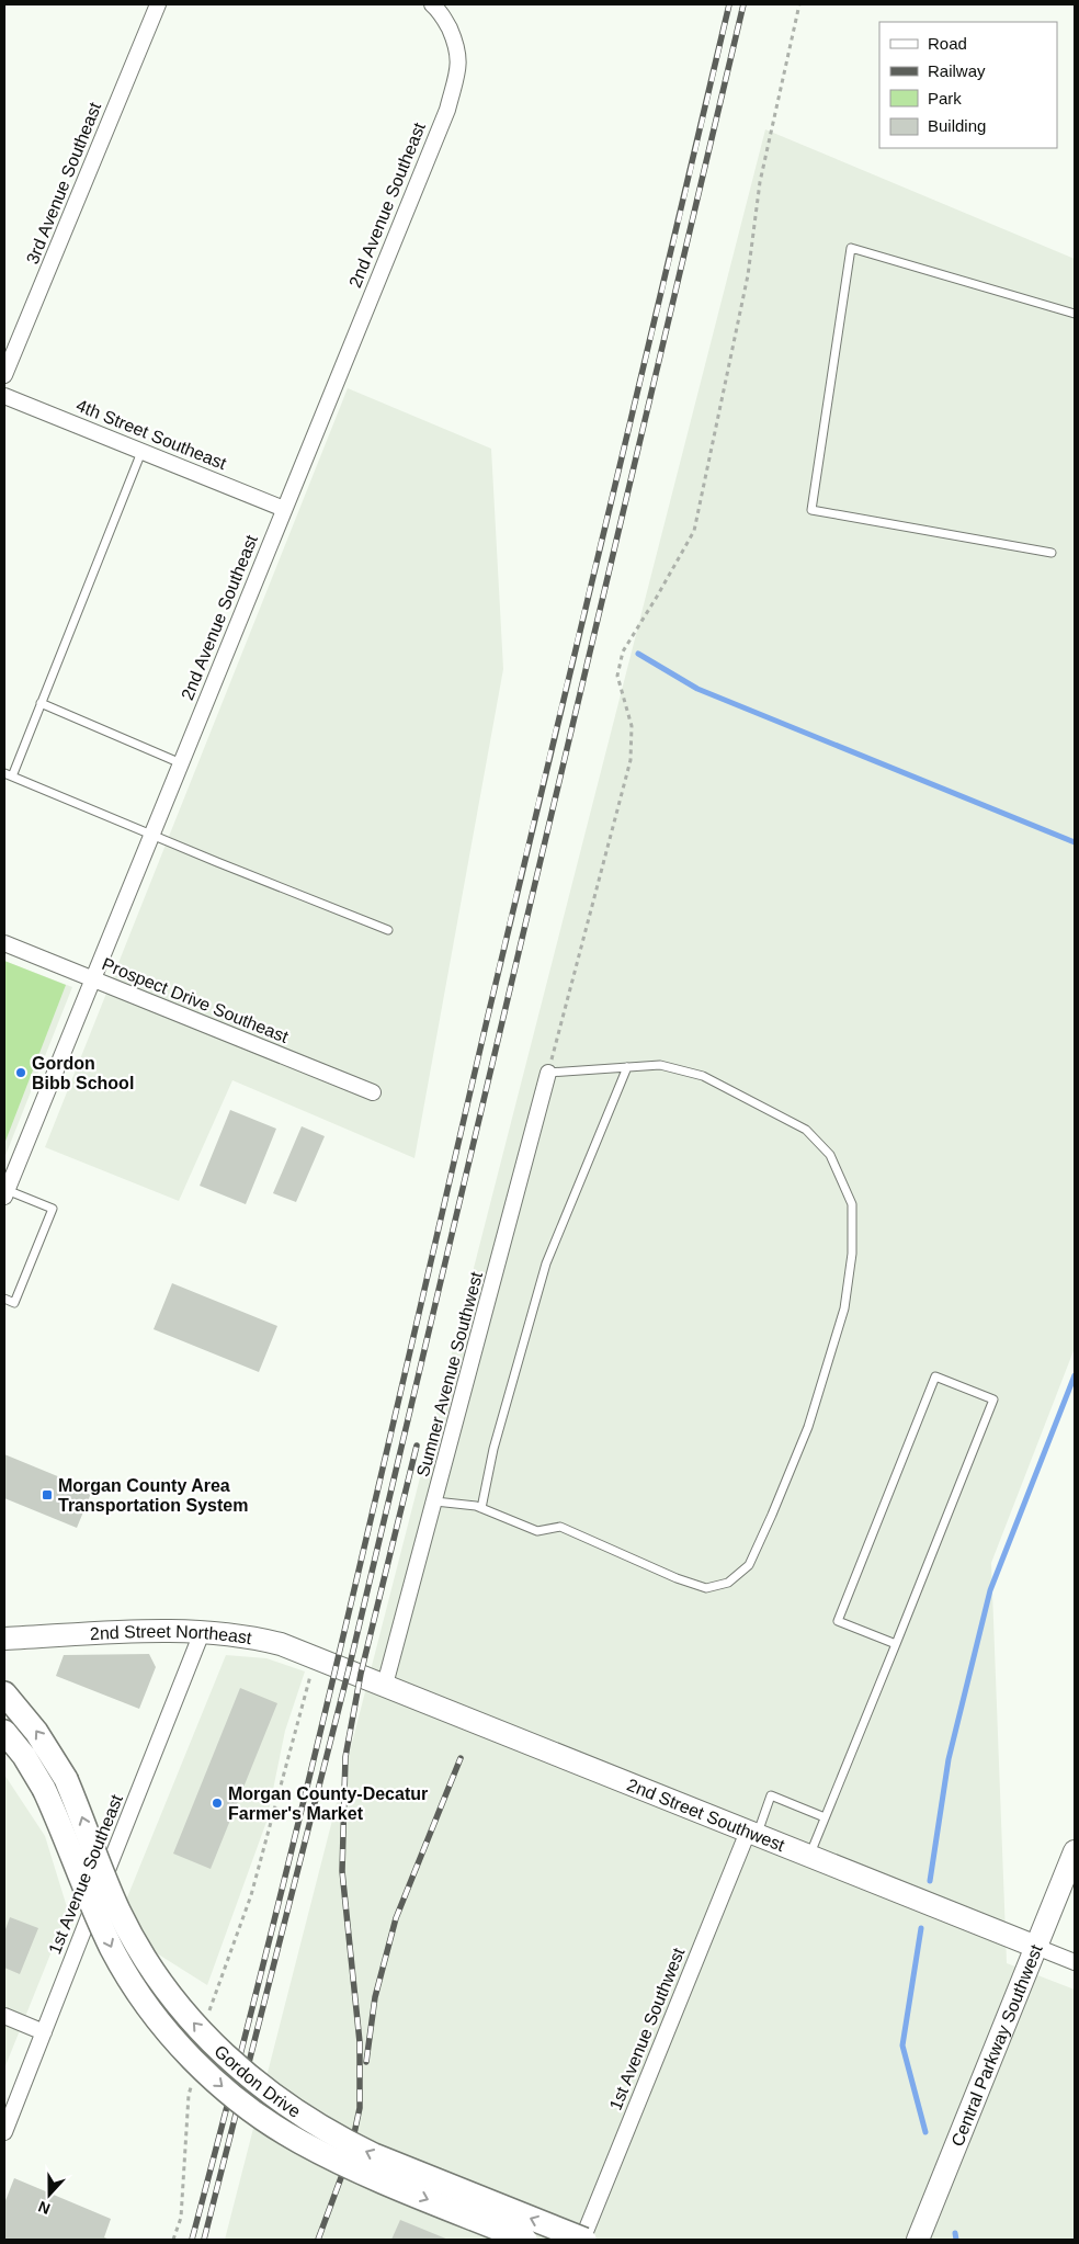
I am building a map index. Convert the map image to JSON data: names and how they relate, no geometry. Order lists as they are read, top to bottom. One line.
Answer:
{"streets":{"main road":["Gordon Drive"],"street":["3rd Avenue Southeast","2nd Avenue Southeast","4th Street Southeast","Prospect Drive Southeast","Sumner Avenue Southwest","2nd Street Northeast","2nd Street Southwest","1st Avenue Southeast","1st Avenue Southwest","Central Parkway Southwest"]},"crossings":[["2nd Avenue Southeast","4th Street Southeast"],["2nd Avenue Southeast","Prospect Drive Southeast"],["Sumner Avenue Southwest","2nd Street Southwest"],["2nd Street Northeast","2nd Street Southwest"],["2nd Street Northeast","1st Avenue Southeast"],["2nd Street Southwest","1st Avenue Southwest"],["2nd Street Southwest","Central Parkway Southwest"],["1st Avenue Southwest","Gordon Drive"]],"places":{"other":["Gordon Bibb School","Morgan County-Decatur Farmer's Market"],"transit":["Morgan County Area Transportation System"]},"legend":["Road","Railway","Park","Building"],"north":"bottom"}
